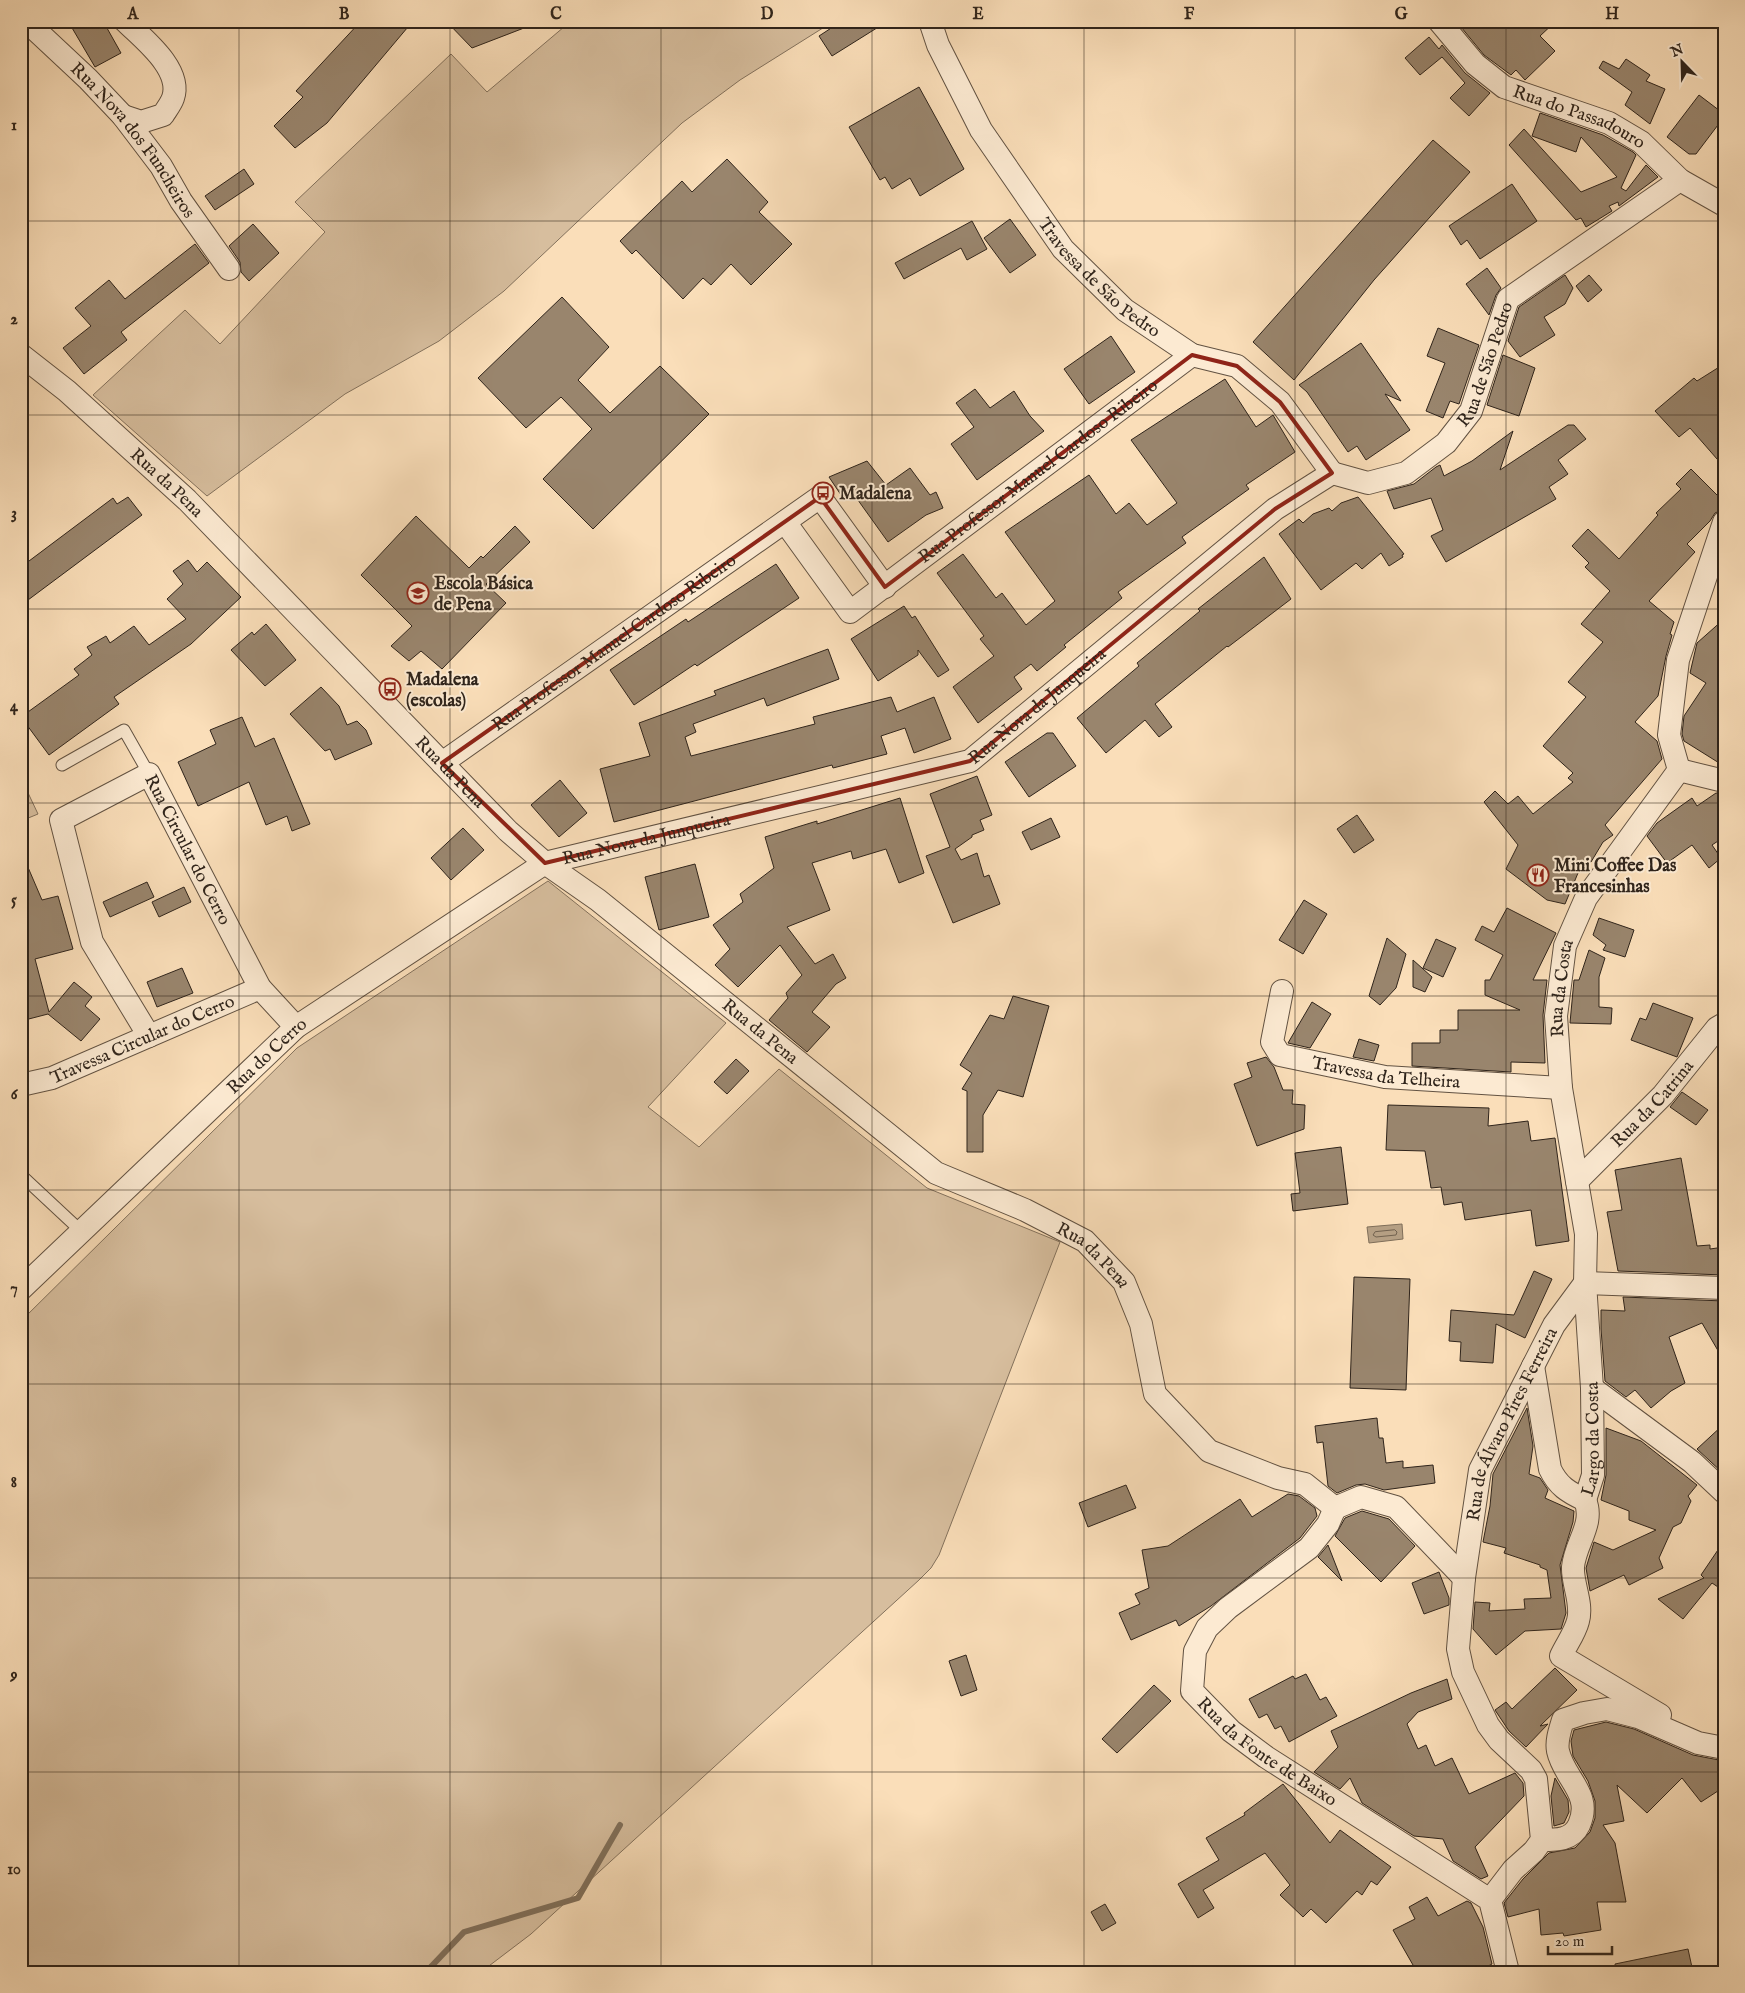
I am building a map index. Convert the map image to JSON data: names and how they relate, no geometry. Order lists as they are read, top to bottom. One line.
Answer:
{"streets":{"street":["Rua do Passadouro","Rua Nova dos Funcheiros","Travessa de São Pedro","Rua de São Pedro","Rua Professor Manuel Cardoso Ribeiro","Rua da Pena","Rua Nova da Junqueira","Rua Circular do Cerro","Rua da Costa","Travessa Circular do Cerro","Rua do Cerro","Travessa da Telheira","Rua da Catrina","Rua de Álvaro Pires Ferreira","Largo da Costa","Rua da Fonte de Baixo"]},"crossings":[["Rua do Passadouro","Rua de São Pedro"],["Travessa de São Pedro","Rua de São Pedro"],["Travessa de São Pedro","Rua Professor Manuel Cardoso Ribeiro"],["Travessa de São Pedro","Rua Nova da Junqueira"],["Rua de São Pedro","Rua Nova da Junqueira"],["Rua Professor Manuel Cardoso Ribeiro","Rua da Pena"],["Rua da Pena","Rua Nova da Junqueira"],["Rua da Pena","Rua do Cerro"],["Rua da Pena","Rua da Fonte de Baixo"],["Rua Nova da Junqueira","Rua do Cerro"],["Rua Circular do Cerro","Travessa Circular do Cerro"],["Rua Circular do Cerro","Rua do Cerro"],["Rua da Costa","Travessa da Telheira"],["Rua da Costa","Rua da Catrina"],["Rua da Costa","Rua de Álvaro Pires Ferreira"],["Rua da Costa","Largo da Costa"],["Rua de Álvaro Pires Ferreira","Largo da Costa"]],"places":{"bus stop":["Madalena","Madalena (escolas)"],"school or university":["Escola Básica de Pena"],"restaurant":["Mini Coffee Das Francesinhas"]},"scale_bar":"20 m","north":"top left","grid":{"columns":["A","B","C","D","E","F","G","H"],"rows":["1","2","3","4","5","6","7","8","9","10"]}}
